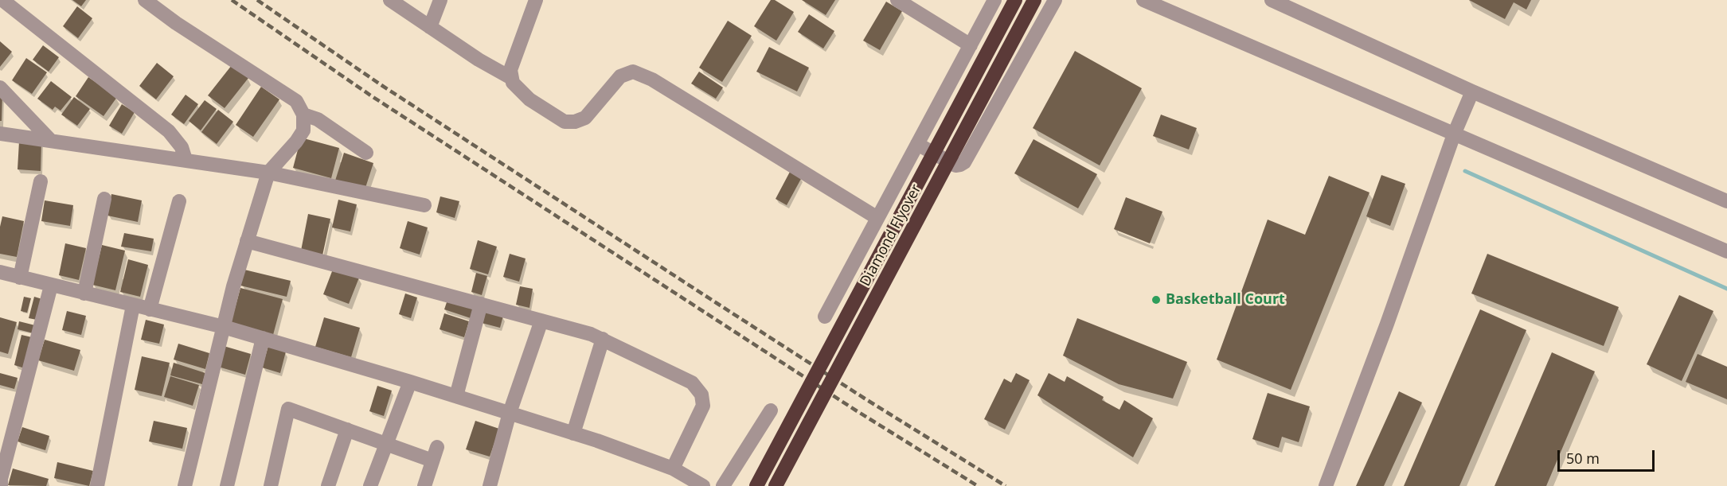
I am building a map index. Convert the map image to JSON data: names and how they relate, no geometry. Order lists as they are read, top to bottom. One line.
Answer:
{"streets":{"highway":["Diamond Flyover"]},"places":["Basketball Court"],"scale_bar":"50 m"}
